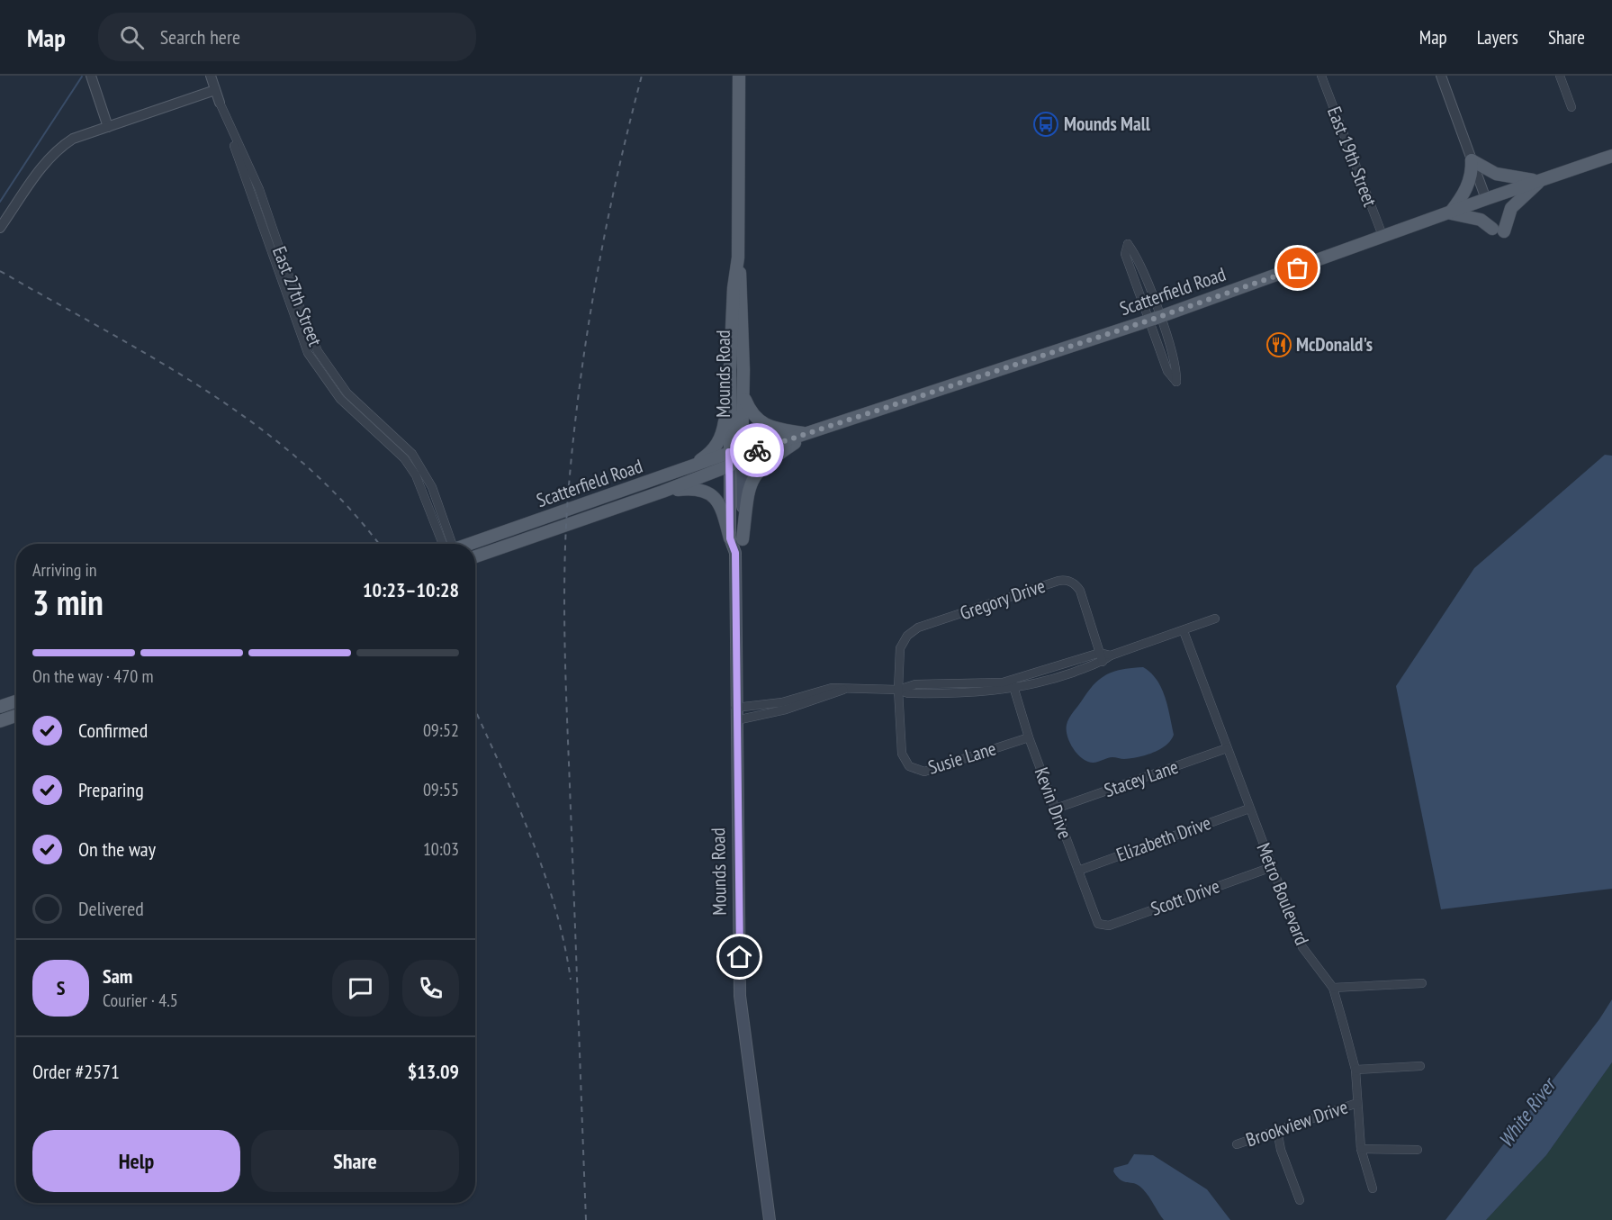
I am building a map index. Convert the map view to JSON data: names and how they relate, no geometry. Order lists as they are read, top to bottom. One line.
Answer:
{"streets":{"main road":["Scatterfield Road","Mounds Road"],"street":["East 19th Street","East 27th Street","Gregory Drive","Susie Lane","Stacey Lane","Kevin Drive","Elizabeth Drive","Metro Boulevard","Scott Drive","Brookview Drive"]},"crossings":[["East 19th Street","Scatterfield Road"],["Scatterfield Road","Mounds Road"],["Gregory Drive","Susie Lane"],["Susie Lane","Kevin Drive"],["Stacey Lane","Kevin Drive"],["Stacey Lane","Metro Boulevard"],["Kevin Drive","Elizabeth Drive"],["Kevin Drive","Scott Drive"],["Elizabeth Drive","Metro Boulevard"],["Metro Boulevard","Scott Drive"],["Metro Boulevard","Brookview Drive"]],"water":["White River"],"places":{"bus stop":["Mounds Mall"],"restaurant":["McDonald's"]},"page":{"header":"Map","search":"Search here","nav":["Map","Layers","Share"],"heading":["3 min","Arriving in","10:23–10:28"],"panel":["Sam","Courier · 4.5","Order #2571","$13.09"],"bar":"On the way · 470 m","list":[["Confirmed","09:52"],["Preparing","09:55"],["On the way","10:03"],"Delivered"],"round":"S","buttons":["Help","Share"]}}
